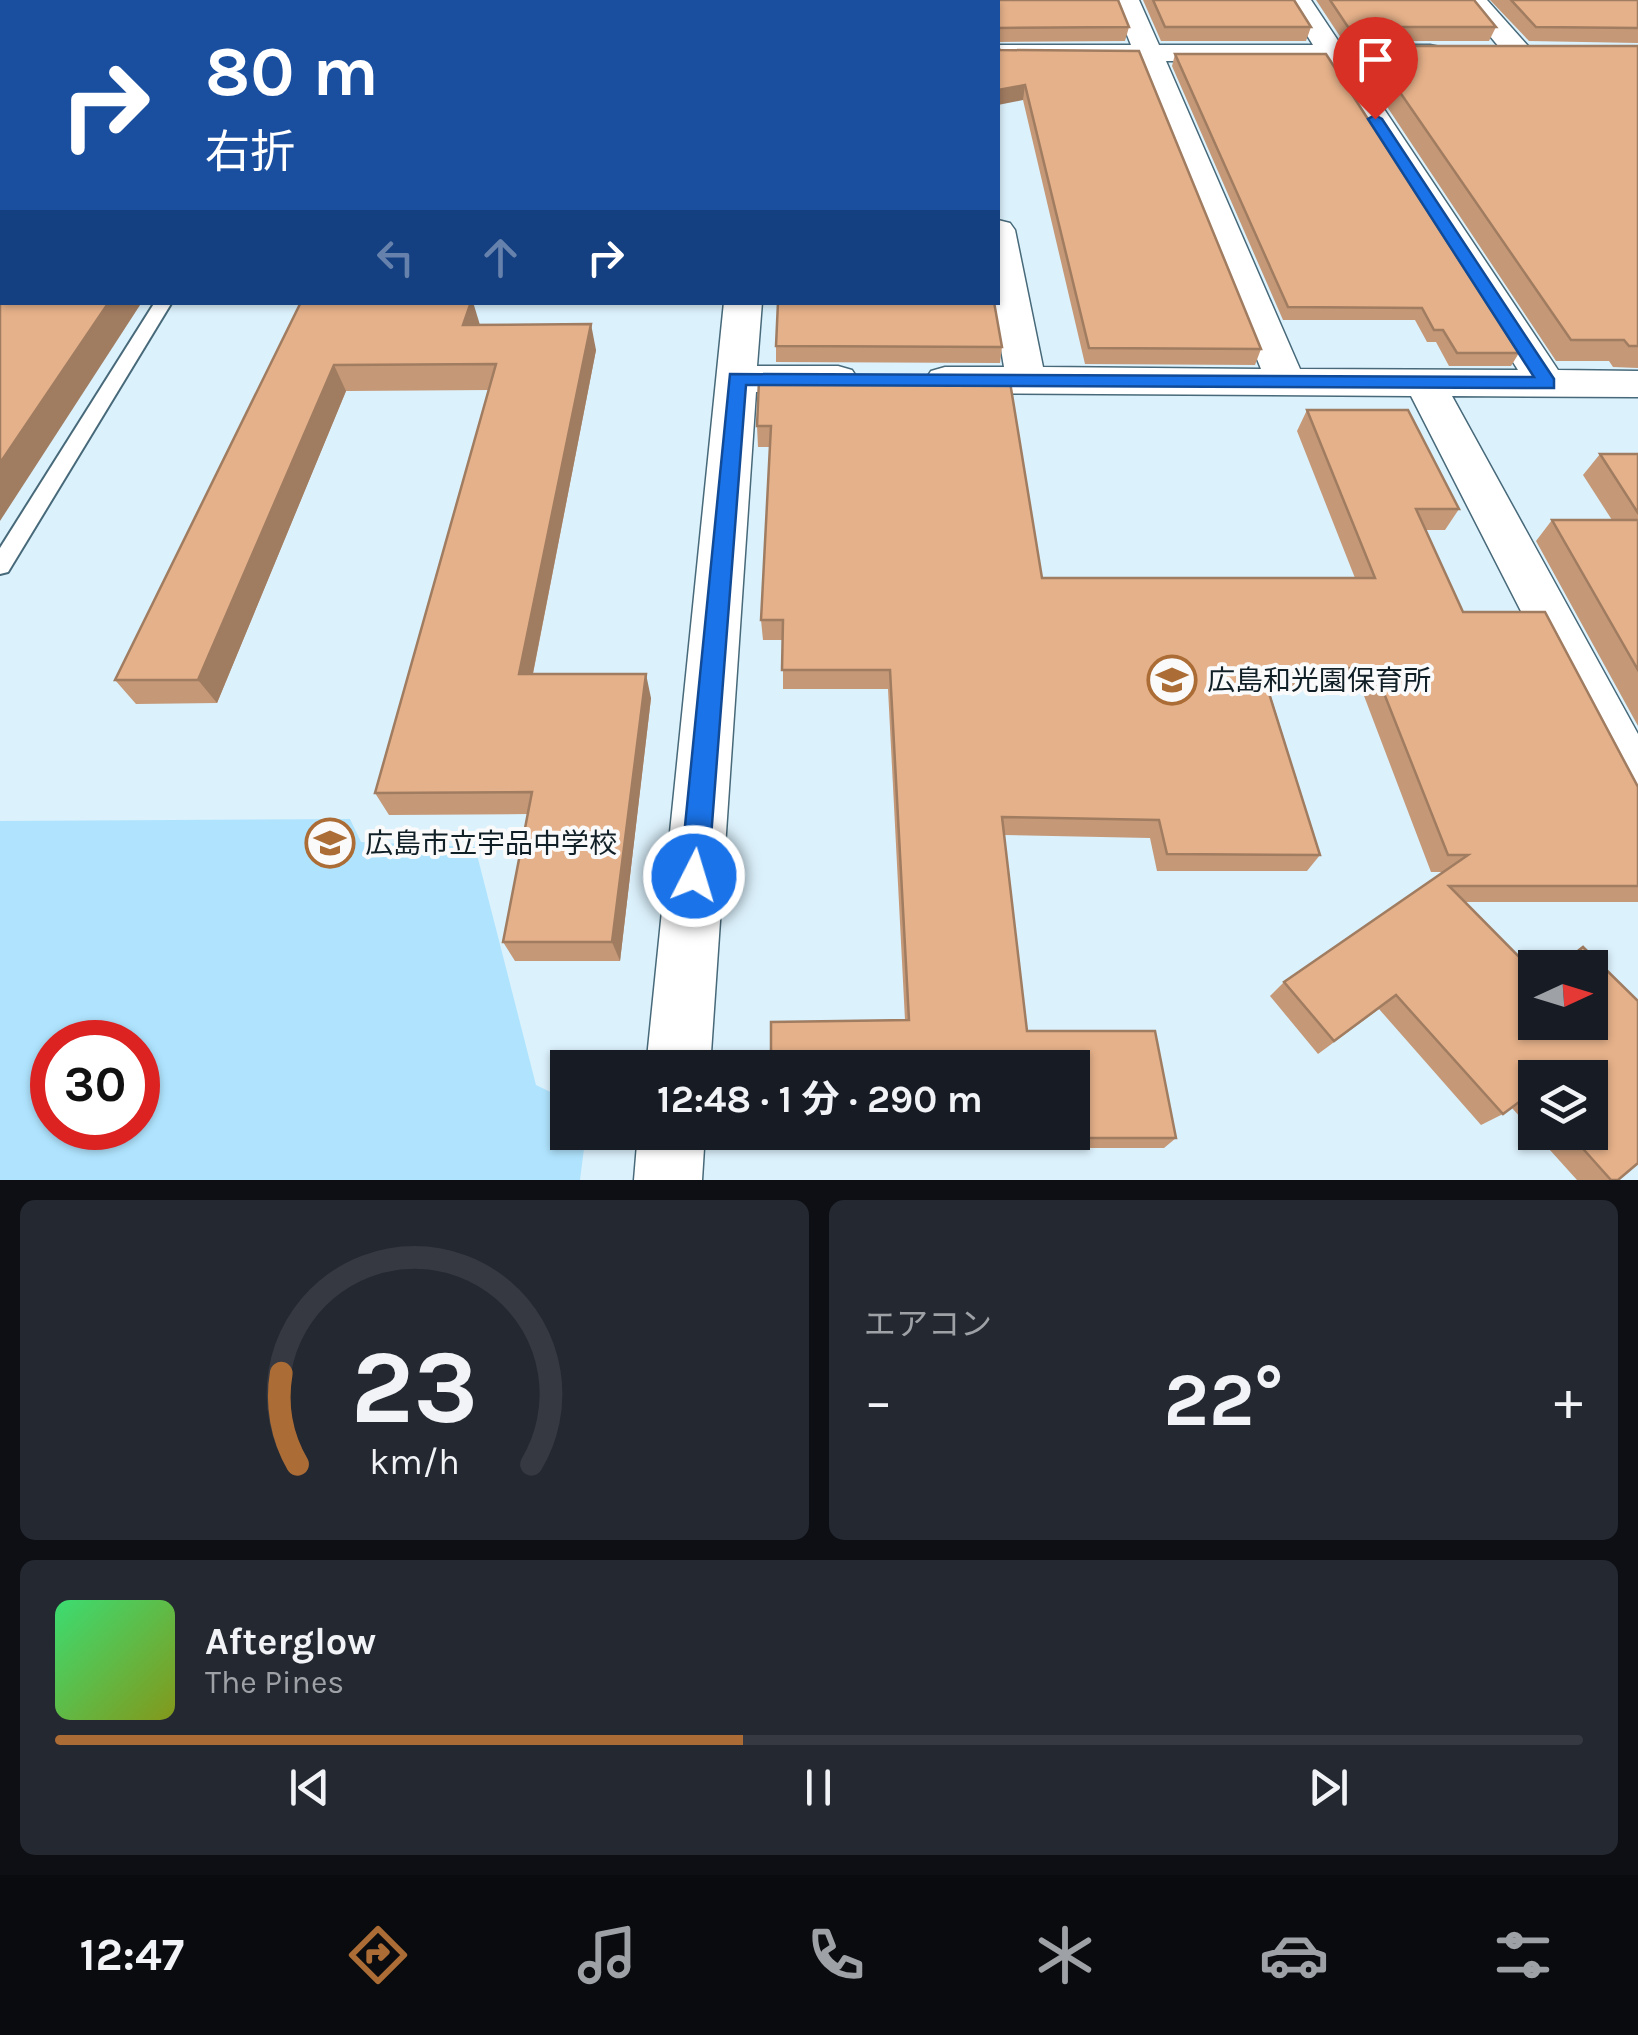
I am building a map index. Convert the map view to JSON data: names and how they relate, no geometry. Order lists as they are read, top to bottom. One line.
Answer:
{"places":{"school or university":["広島和光園保育所","広島市立宇品中学校"]},"north":"right","page":{"turn":["80 m","右折"],"limit":"30","trip":"12:48 · 1 分 · 290 m","tile":"エアコン","heat":["−","22°","+"],"song":["Afterglow","The Pines"],"tabs":"12:47","gauge":["23","km/h"]}}
